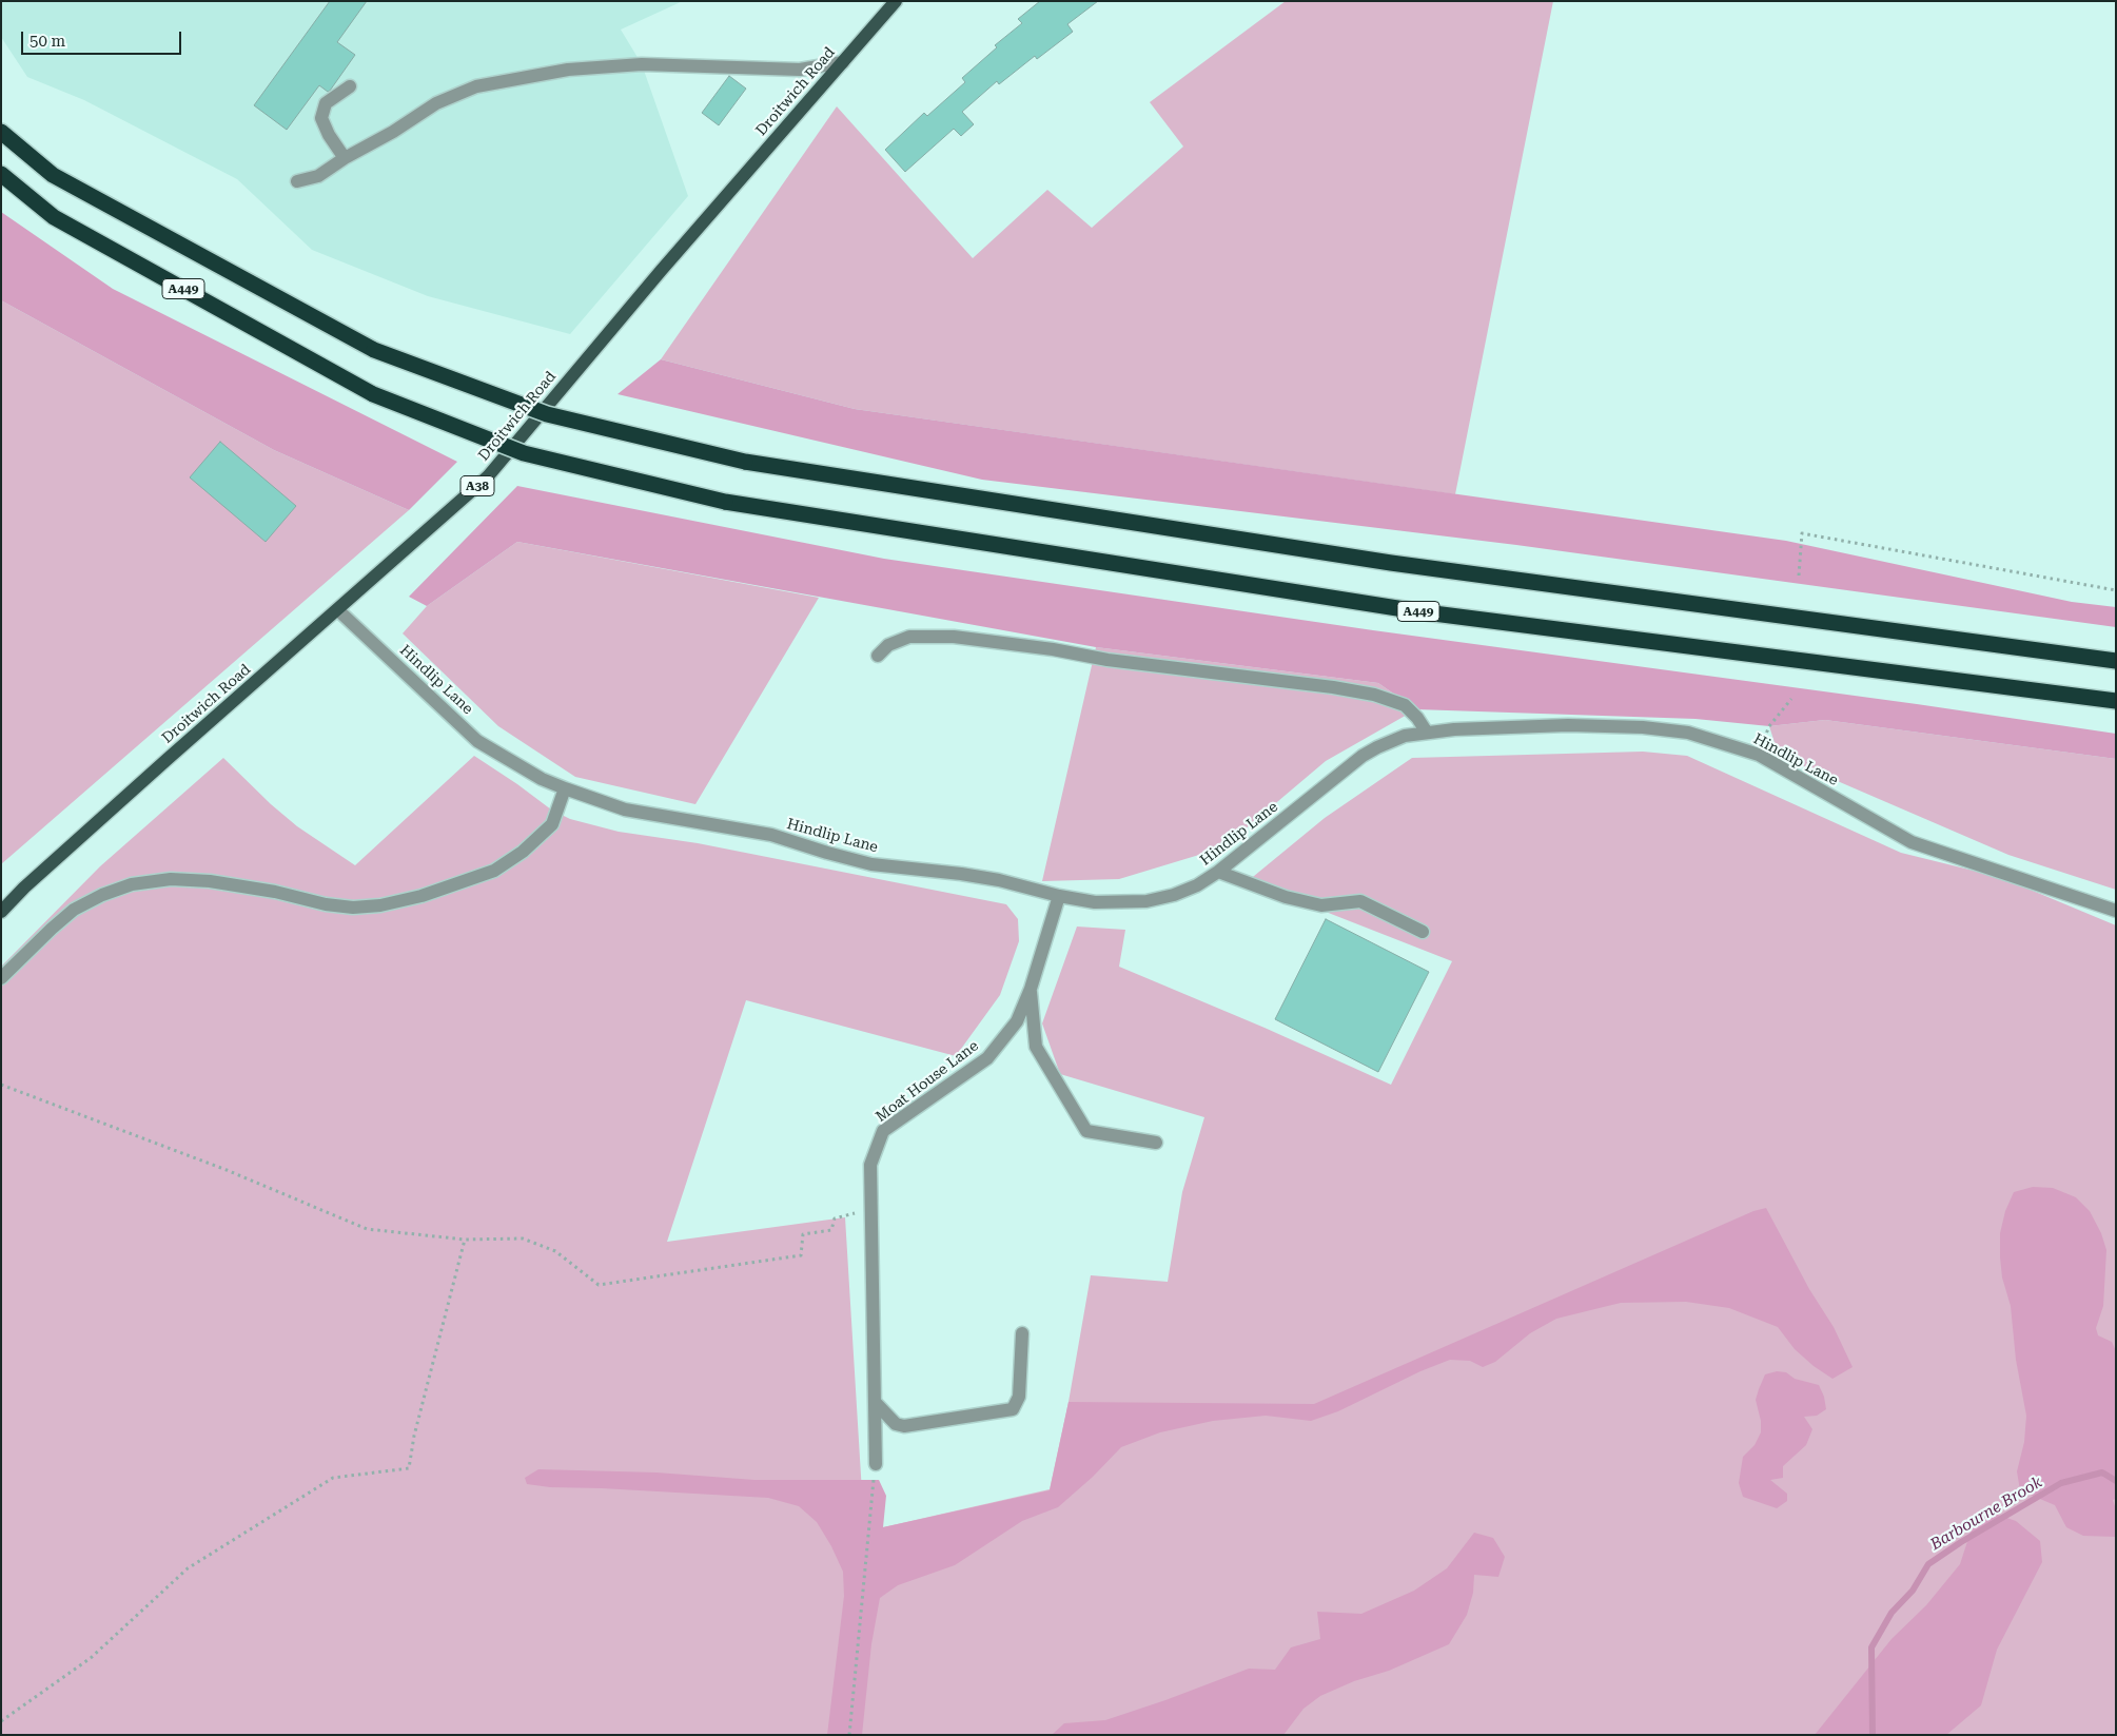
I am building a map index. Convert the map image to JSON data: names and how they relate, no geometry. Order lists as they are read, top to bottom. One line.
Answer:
{"streets":{"highway":["A449"],"main road":["Droitwich Road","A38"],"street":["Hindlip Lane","Moat House Lane"]},"crossings":[["Droitwich Road","Hindlip Lane"],["Hindlip Lane","Moat House Lane"]],"water":["Barbourne Brook"],"scale_bar":"50 m"}
